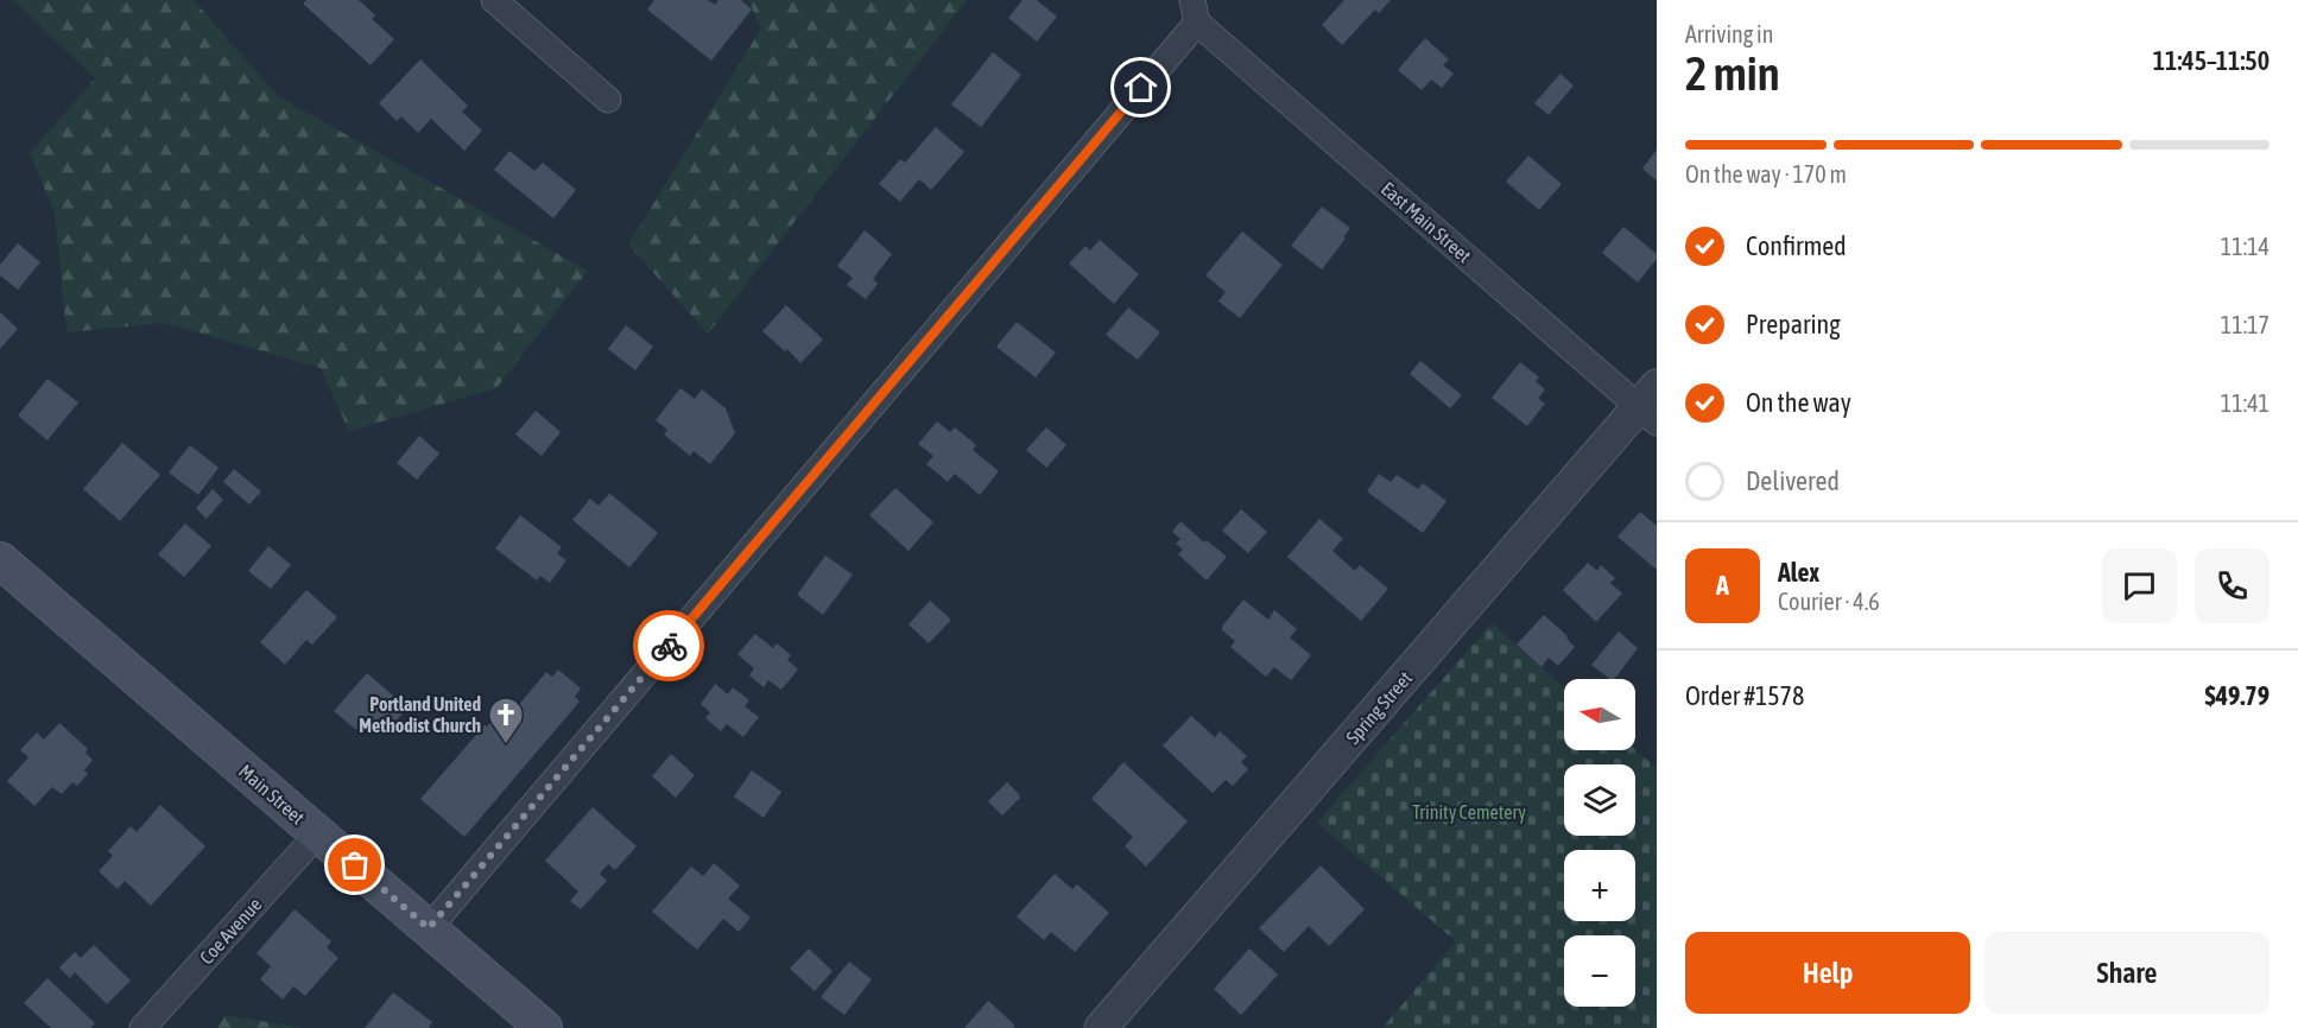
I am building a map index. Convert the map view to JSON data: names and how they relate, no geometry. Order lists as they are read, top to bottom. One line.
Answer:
{"streets":{"main road":["Main Street"],"street":["East Main Street","Spring Street","Coe Avenue"]},"crossings":[["East Main Street","Spring Street"],["Main Street","Coe Avenue"]],"parks":["Trinity Cemetery"],"places":{"church":["Portland United Methodist Church"]},"north":"left","page":{"heading":["2 min","Arriving in","11:45–11:50"],"panel":["Alex","Courier · 4.6","Order #1578","$49.79"],"bar":"On the way · 170 m","list":[["Confirmed","11:14"],["Preparing","11:17"],["On the way","11:41"],"Delivered"],"round":"A","map_buttons":["+","−"],"buttons":["Help","Share"]}}
